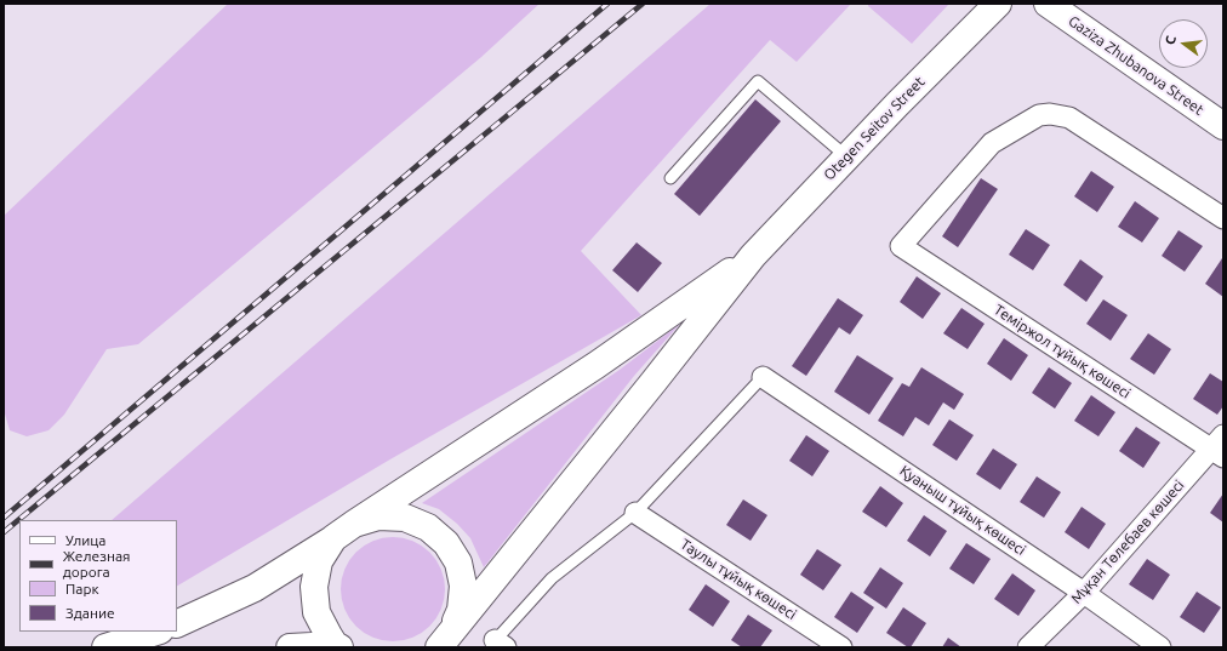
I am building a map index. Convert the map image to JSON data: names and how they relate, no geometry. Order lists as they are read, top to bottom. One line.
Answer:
{"streets":{"main road":["Gaziza Zhubanova Street","Otegen Seitov Street"],"street":["Теміржол тұйық көшесі","Қуаныш тұйық көшесі","Мұқан Төлебаев көшесі","Таулы тұйық көшесі"]},"crossings":[["Теміржол тұйық көшесі","Мұқан Төлебаев көшесі"],["Қуаныш тұйық көшесі","Мұқан Төлебаев көшесі"]],"legend":["Улица","Железная дорога","Парк","Здание"],"north":"left"}
